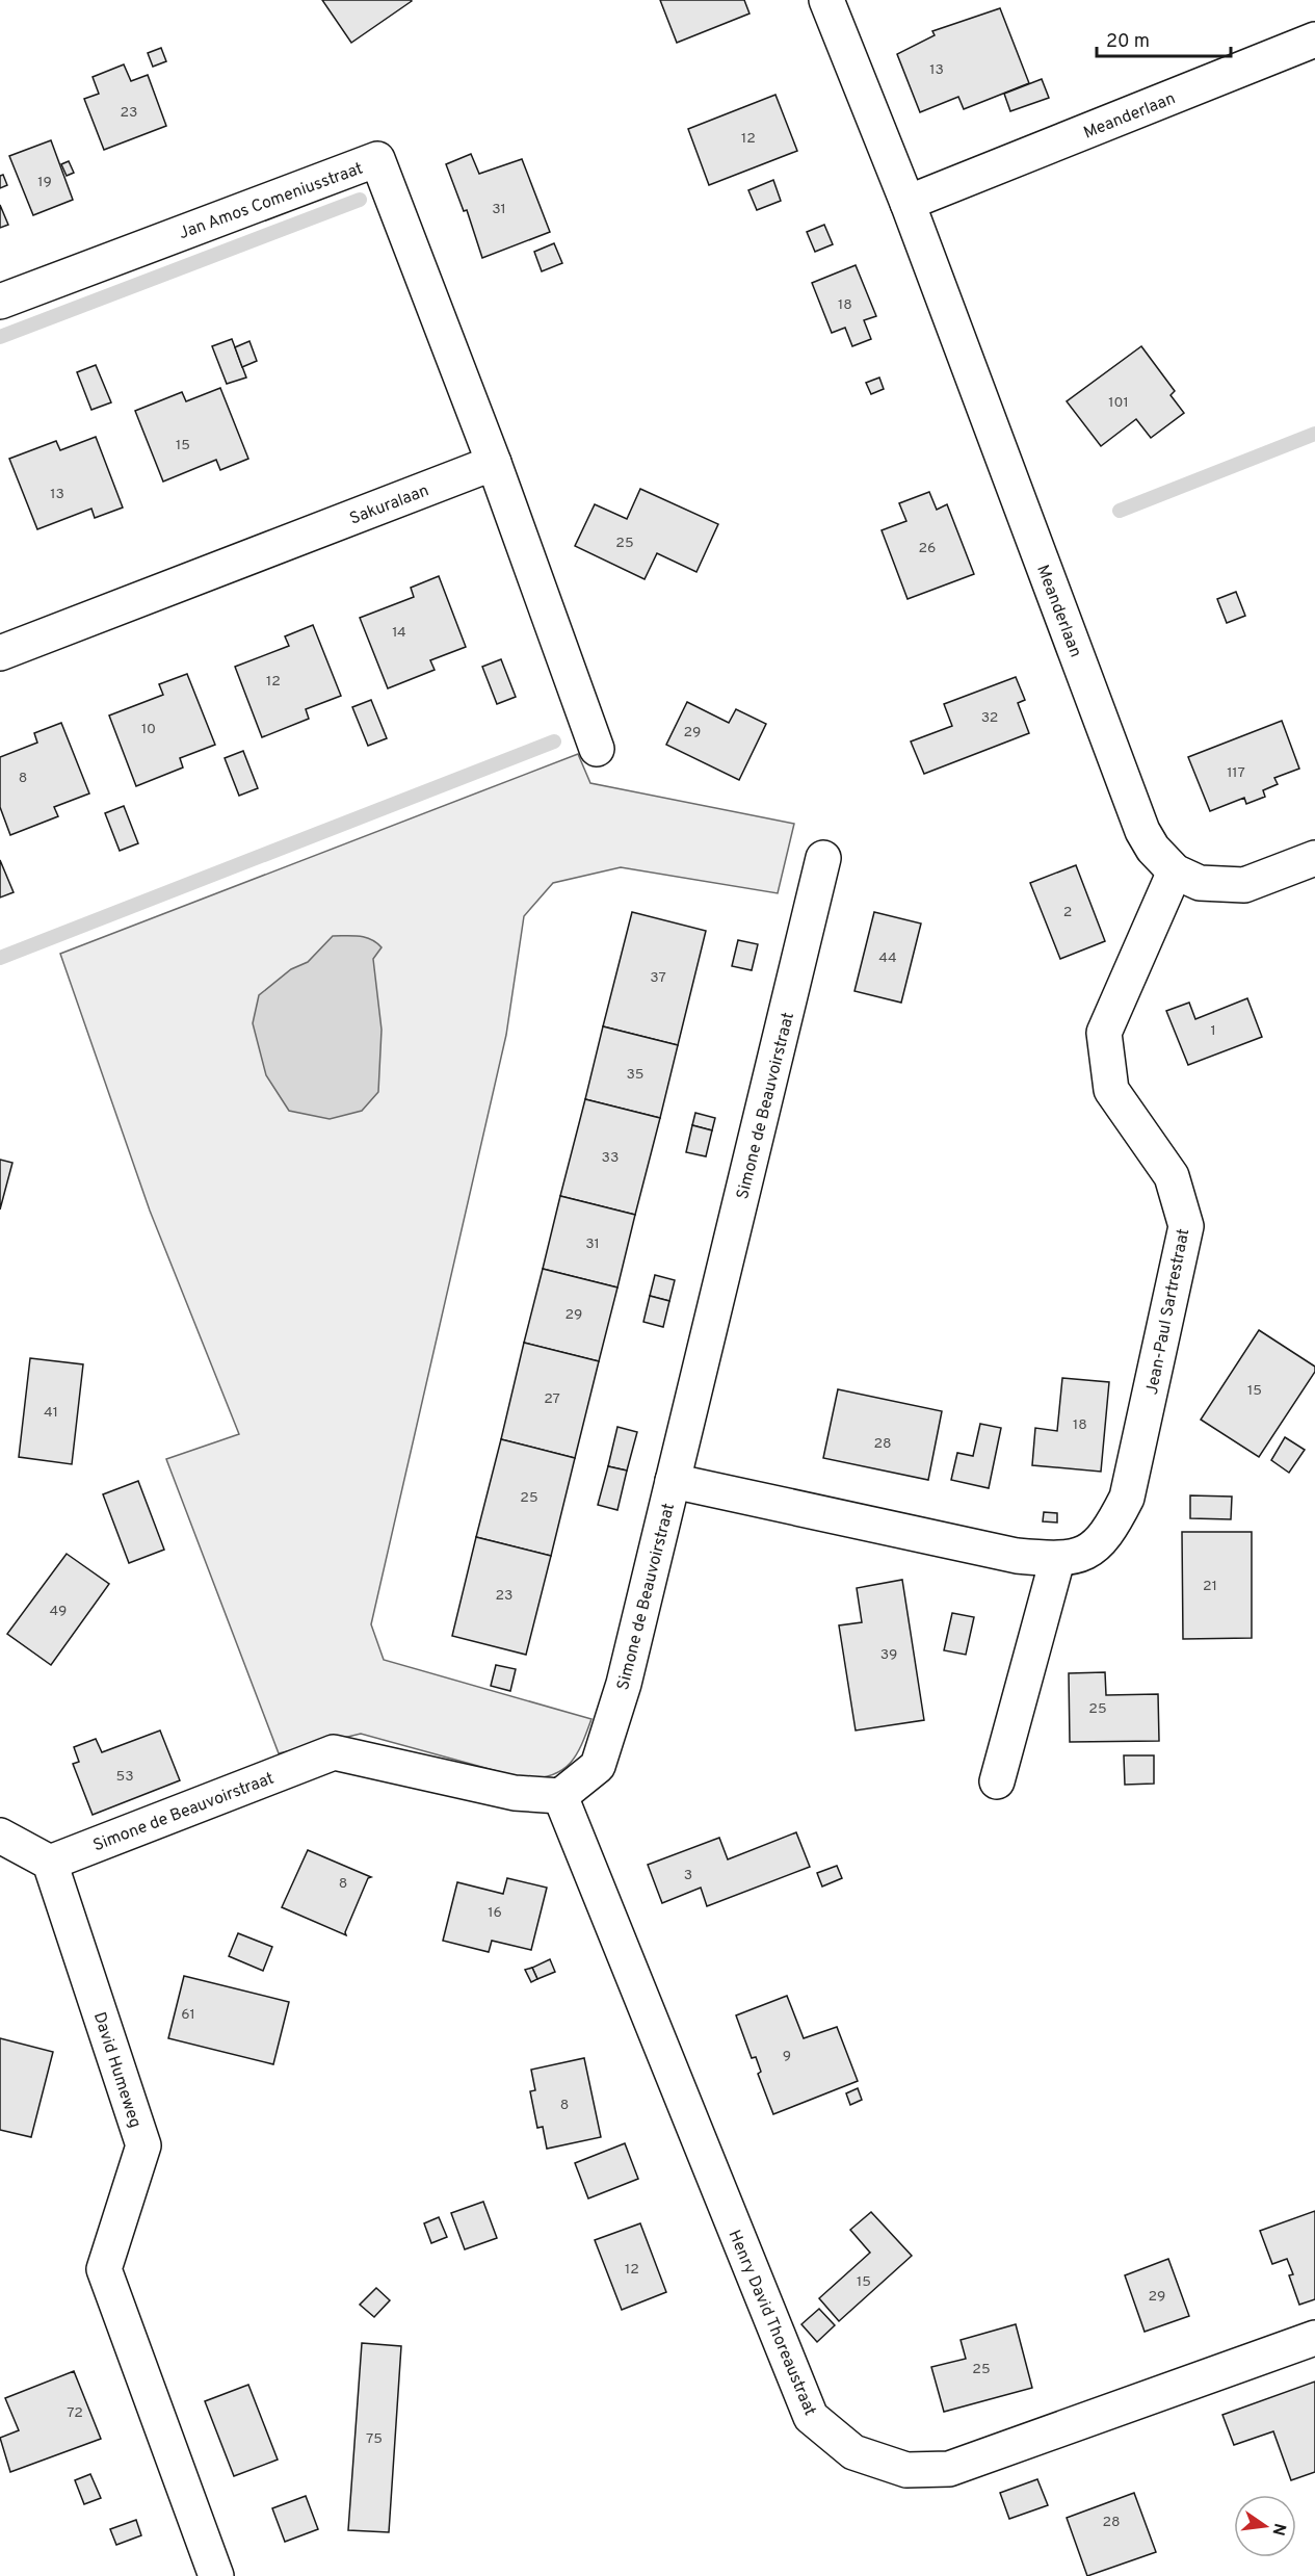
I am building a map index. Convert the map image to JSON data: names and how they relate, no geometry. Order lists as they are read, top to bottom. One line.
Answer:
{"streets":{"street":["Meanderlaan","Jan Amos Comeniusstraat","Sakuralaan","Simone de Beauvoirstraat","Jean-Paul Sartrestraat","David Humeweg","Henry David Thoreaustraat"]},"crossings":[["Meanderlaan","Jean-Paul Sartrestraat"],["Jan Amos Comeniusstraat","Sakuralaan"],["Simone de Beauvoirstraat","Jean-Paul Sartrestraat"],["Simone de Beauvoirstraat","David Humeweg"],["Simone de Beauvoirstraat","Henry David Thoreaustraat"]],"house_numbers":["13","23","12","19","31","18","101","15","13","25","26","14","12","32","10","29","117","8","2","44","37","1","35","33","31","29","15","27","41","18","28","25","21","23","49","39","25","53","3","8","16","61","9","8","12","15","29","25","72","75","28"],"scale_bar":"20 m","north":"right"}
